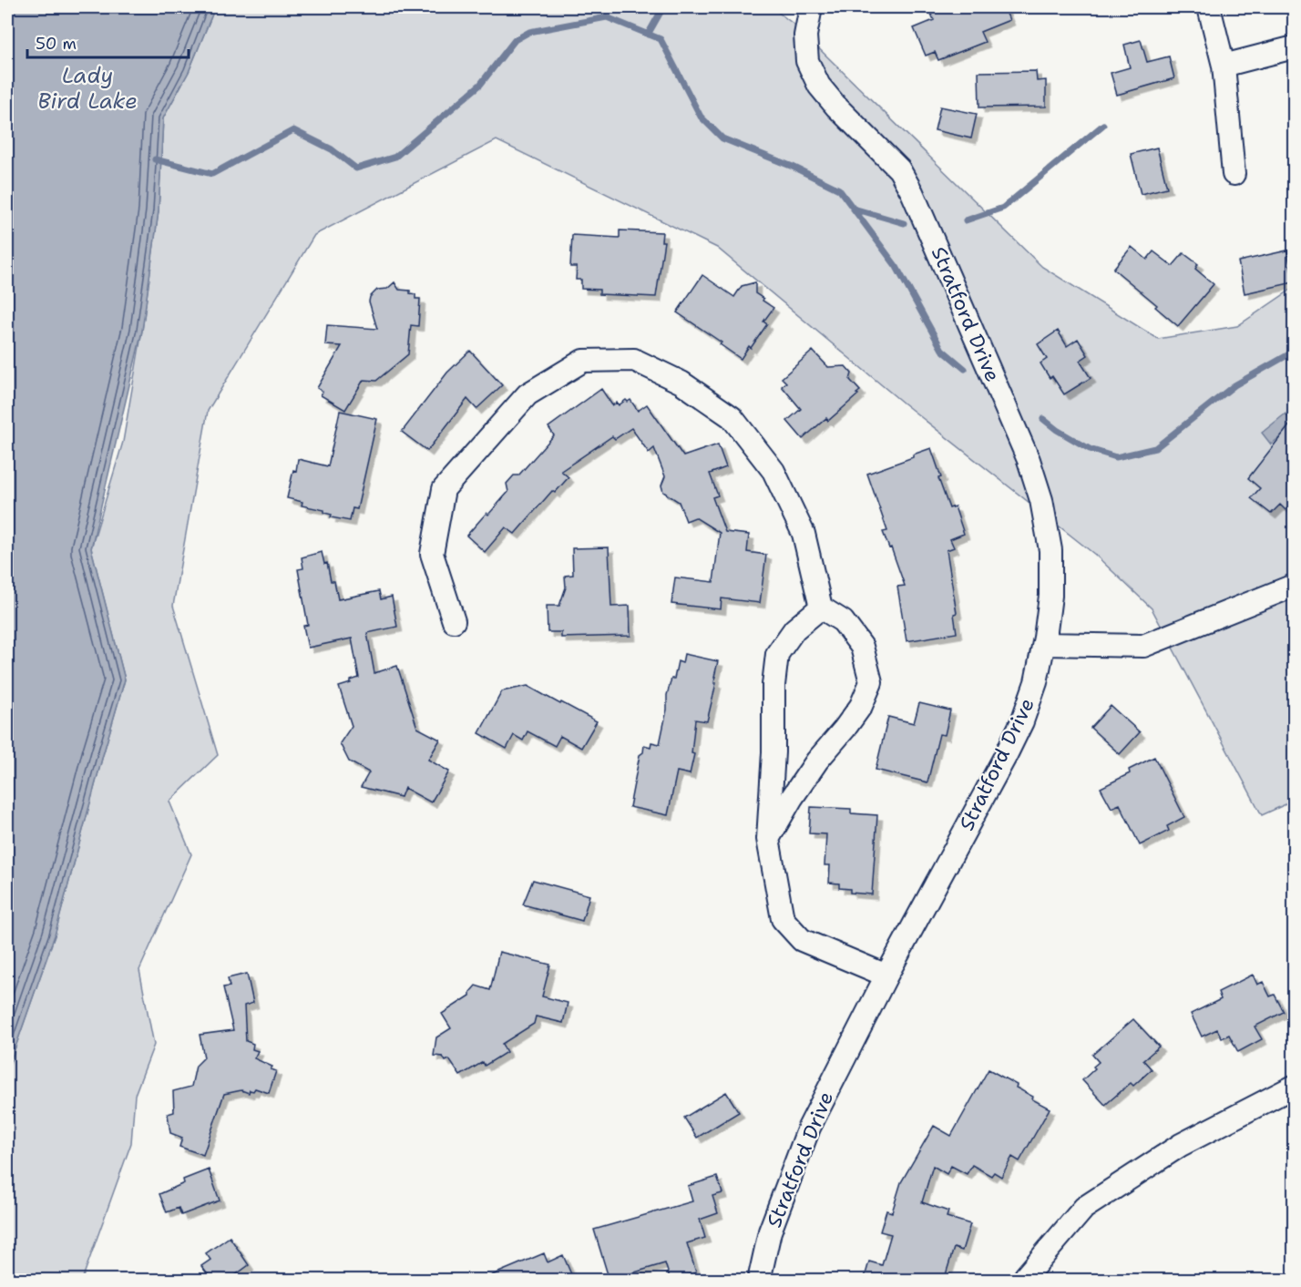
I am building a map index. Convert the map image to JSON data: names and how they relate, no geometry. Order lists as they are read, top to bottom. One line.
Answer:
{"streets":{"street":["Stratford Drive"]},"water":["Lady Bird Lake"],"scale_bar":"50 m"}
